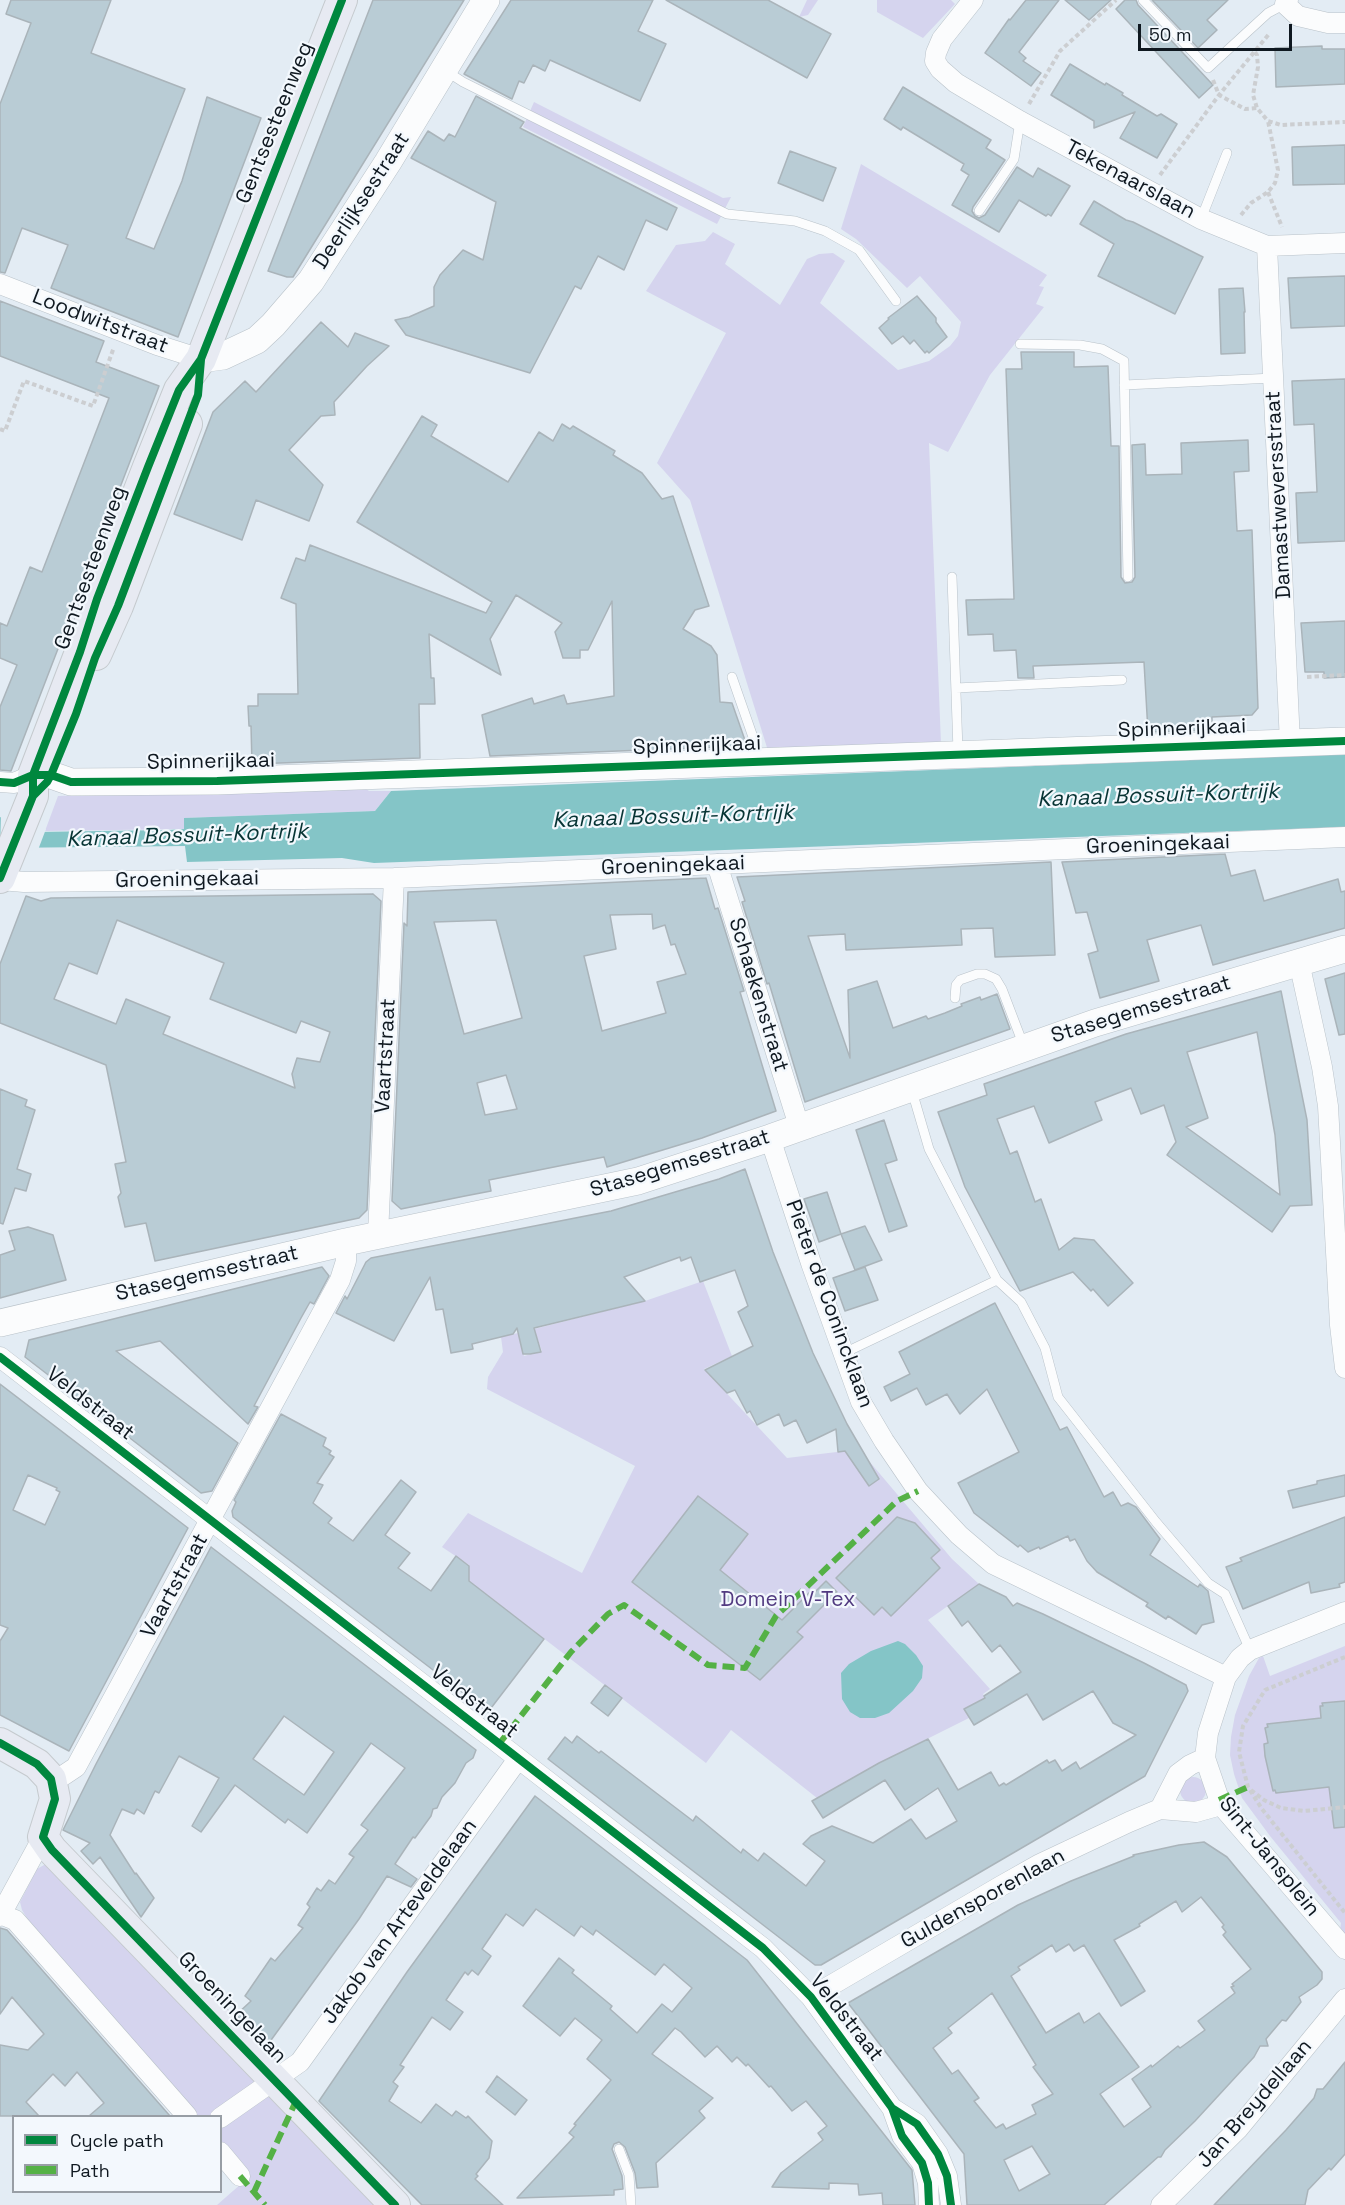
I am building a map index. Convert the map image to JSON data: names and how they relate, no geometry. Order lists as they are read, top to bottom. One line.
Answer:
{"streets":{"main road":["Gentsesteenweg","Groeningelaan"],"street":["Tekenaarslaan","Deerlijksestraat","Loodwitstraat","Damastweversstraat","Spinnerijkaai","Groeningekaai","Schaekenstraat","Stasegemsestraat","Vaartstraat","Pieter de Conincklaan","Veldstraat","Sint-Jansplein","Guldensporenlaan","Jakob van Arteveldelaan","Jan Breydellaan"]},"crossings":[["Gentsesteenweg","Deerlijksestraat"],["Gentsesteenweg","Loodwitstraat"],["Gentsesteenweg","Spinnerijkaai"],["Gentsesteenweg","Groeningekaai"],["Tekenaarslaan","Damastweversstraat"],["Deerlijksestraat","Loodwitstraat"],["Damastweversstraat","Spinnerijkaai"],["Groeningekaai","Schaekenstraat"],["Groeningekaai","Vaartstraat"],["Schaekenstraat","Stasegemsestraat"],["Stasegemsestraat","Vaartstraat"],["Stasegemsestraat","Pieter de Conincklaan"],["Vaartstraat","Veldstraat"],["Veldstraat","Guldensporenlaan"],["Veldstraat","Jakob van Arteveldelaan"],["Sint-Jansplein","Guldensporenlaan"],["Jakob van Arteveldelaan","Groeningelaan"]],"water":["Kanaal Bossuit-Kortrijk"],"parks":["Domein V-Tex"],"legend":["Cycle path","Path"],"scale_bar":"50 m"}
